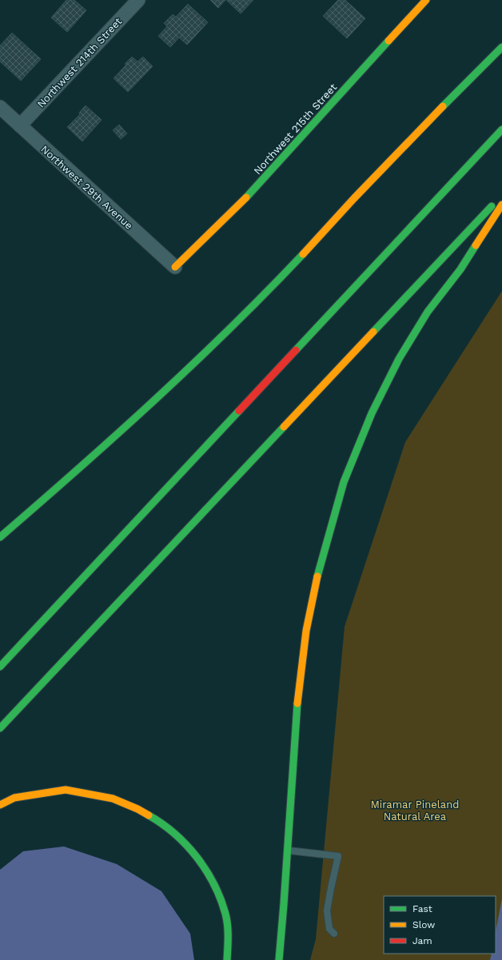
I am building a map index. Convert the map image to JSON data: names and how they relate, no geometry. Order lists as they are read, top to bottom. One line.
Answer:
{"streets":{"main road":["Northwest 215th Street"],"street":["Northwest 214th Street","Northwest 29th Avenue"]},"crossings":[["Northwest 214th Street","Northwest 29th Avenue"],["Northwest 215th Street","Northwest 29th Avenue"]],"parks":["Miramar Pineland Natural Area"],"legend":["Fast","Slow","Jam"]}
